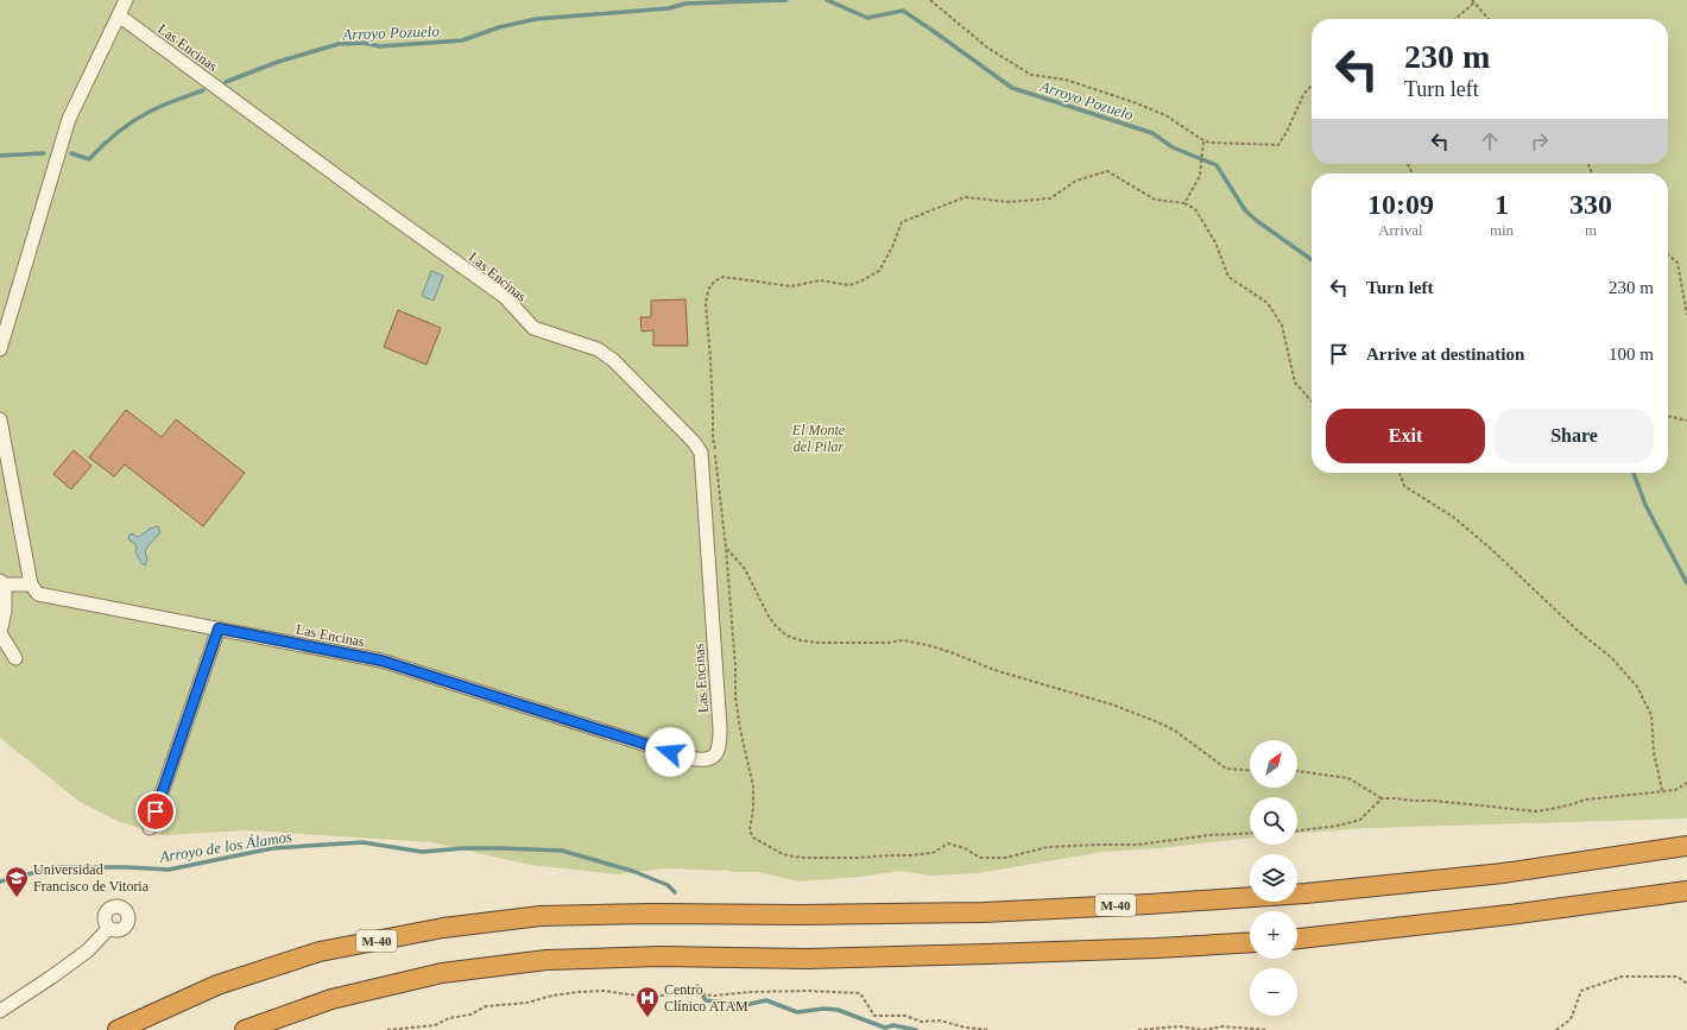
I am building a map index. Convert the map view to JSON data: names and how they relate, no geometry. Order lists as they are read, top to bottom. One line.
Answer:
{"streets":{"highway":["M-40"],"street":["Las Encinas"]},"water":["Arroyo Pozuelo","Arroyo de los Álamos"],"parks":["El Monte del Pilar"],"places":{"school or university":["Universidad Francisco de Vitoria"],"hospital":["Centro Clínico ATAM"]},"north":"top right","page":{"turn":["230 m","Turn left"],"eta":["10:09","Arrival","1","min","330","m"],"list":[{"name":"Turn left","value":"230 m"},{"name":"Arrive at destination","value":"100 m"}],"buttons":["Exit","Share"],"map_buttons":["+","−"]}}
